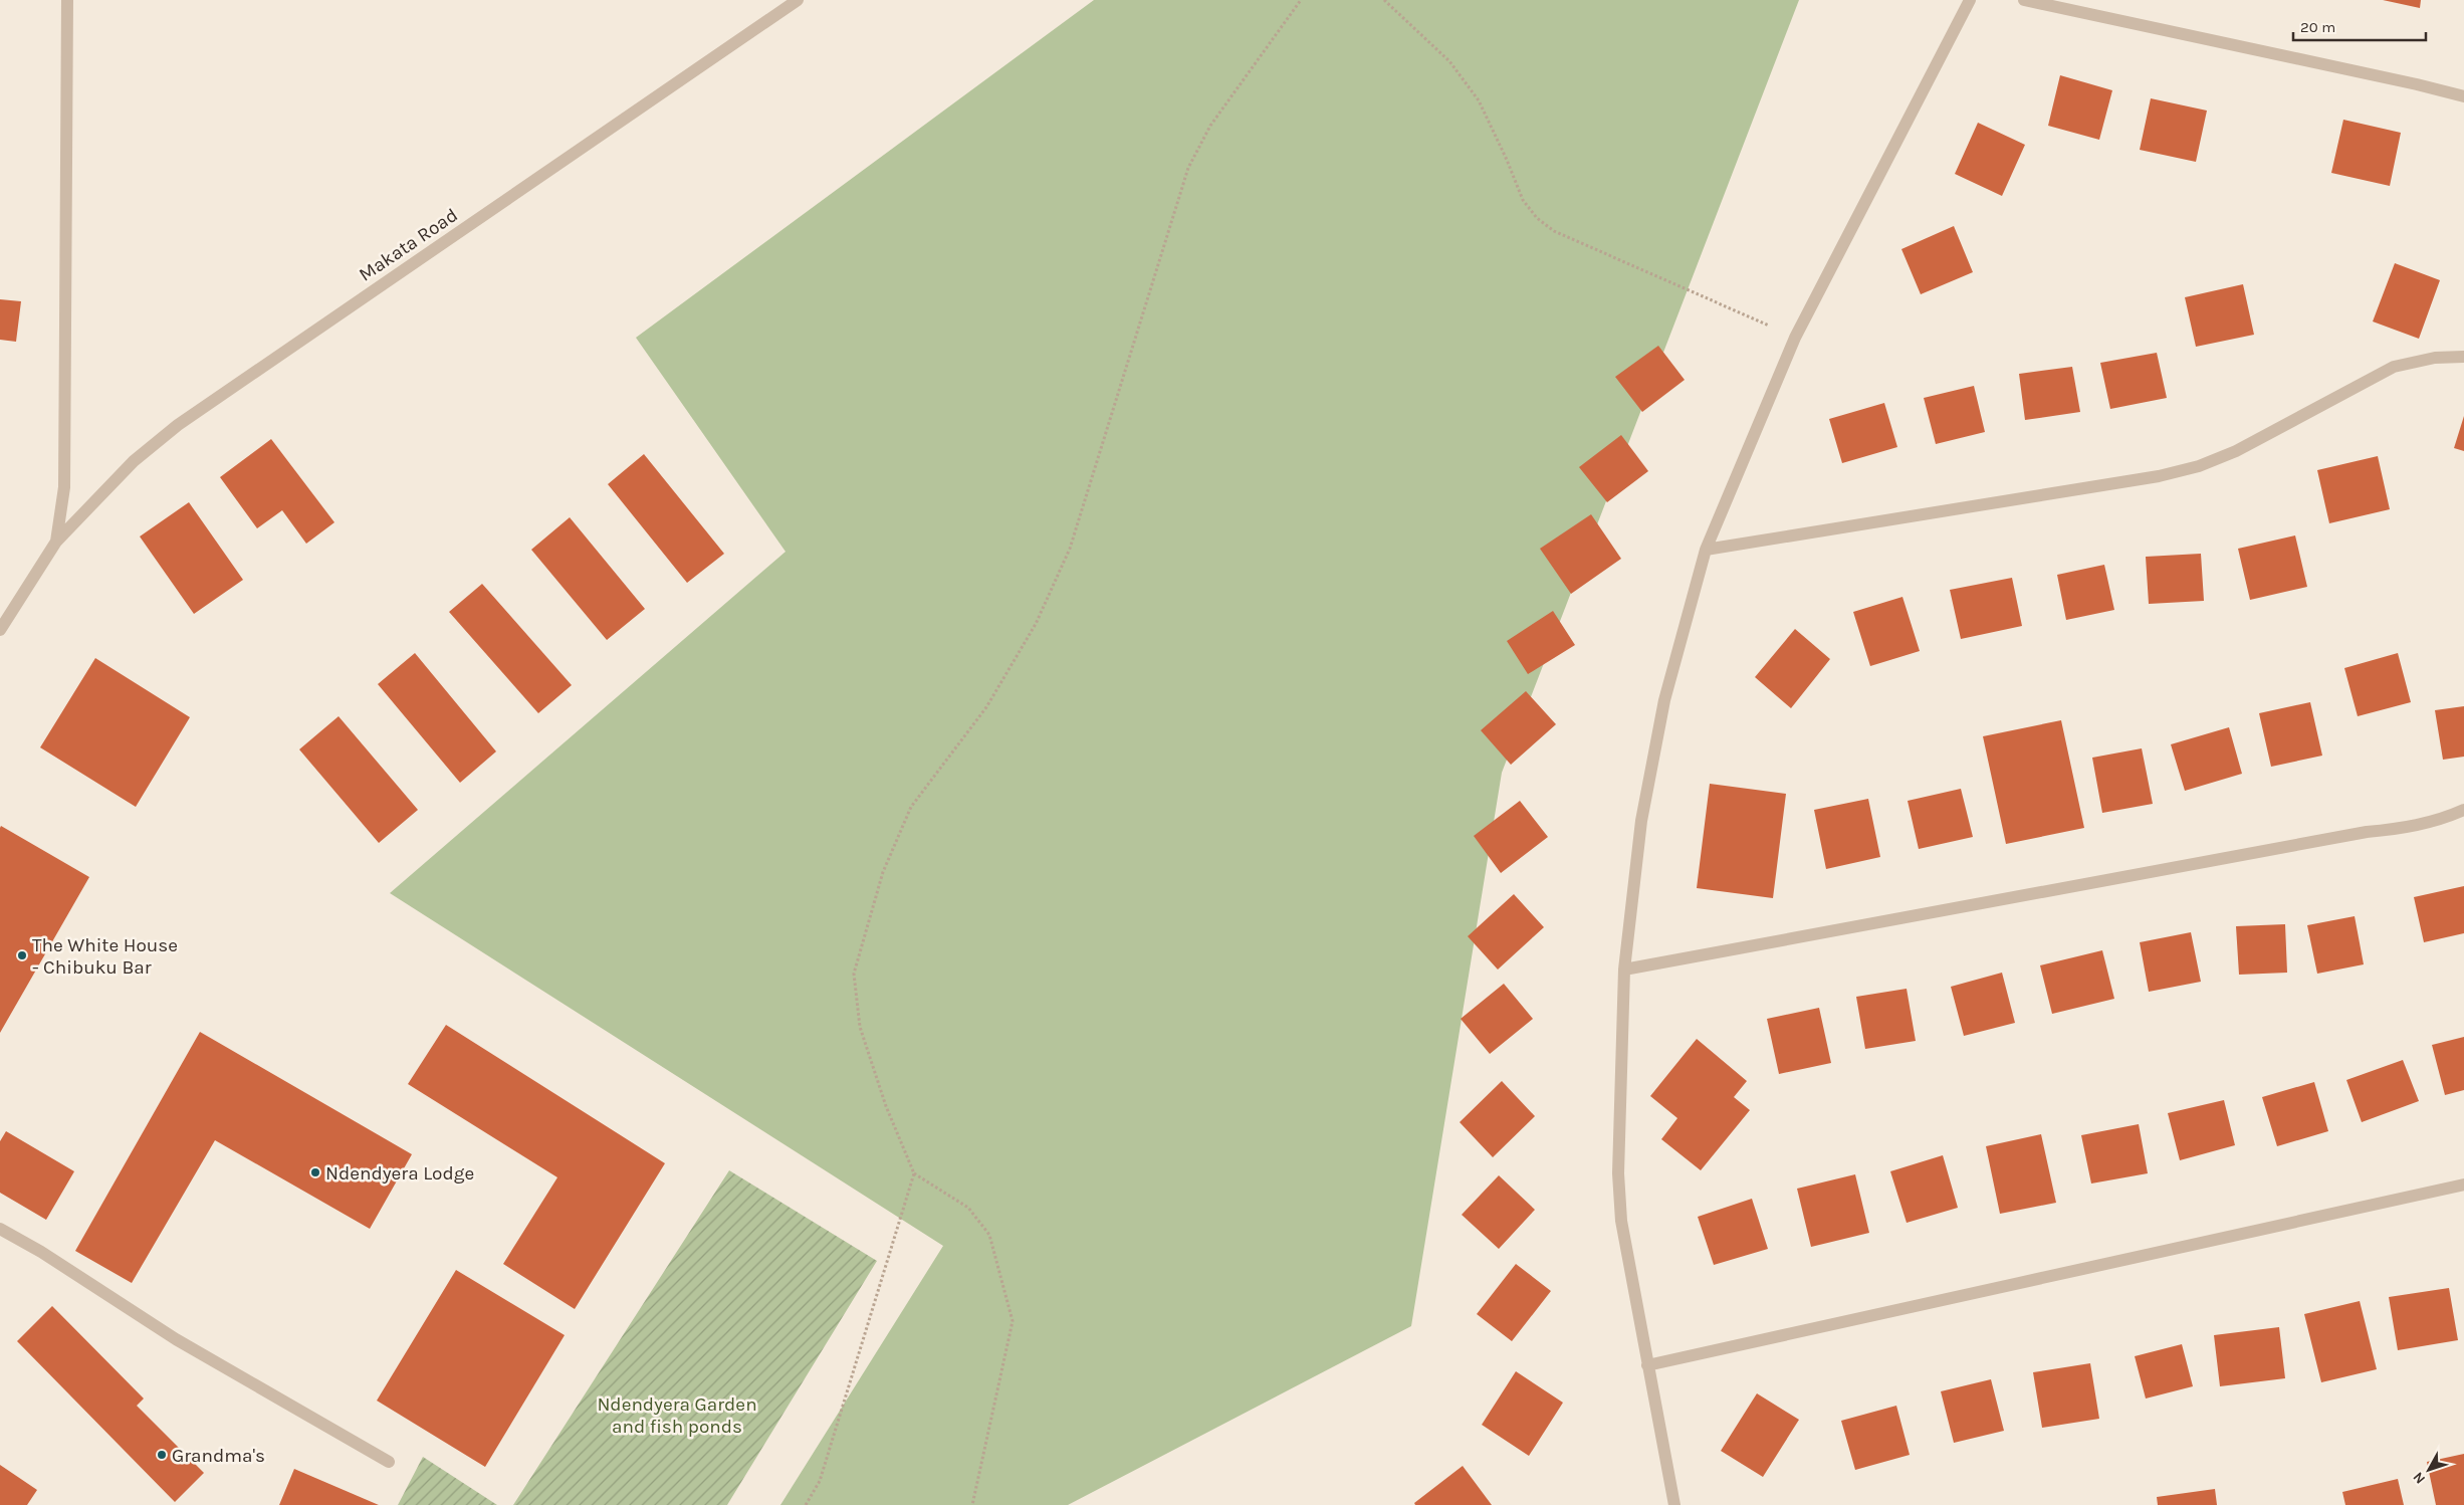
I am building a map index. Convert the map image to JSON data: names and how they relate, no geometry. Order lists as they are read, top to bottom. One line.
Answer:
{"streets":{"street":["Makata Road"]},"parks":["Ndendyera Garden and fish ponds"],"places":["The White House - Chibuku Bar","Ndendyera Lodge","Grandma's"],"scale_bar":"20 m","north":"bottom left"}
